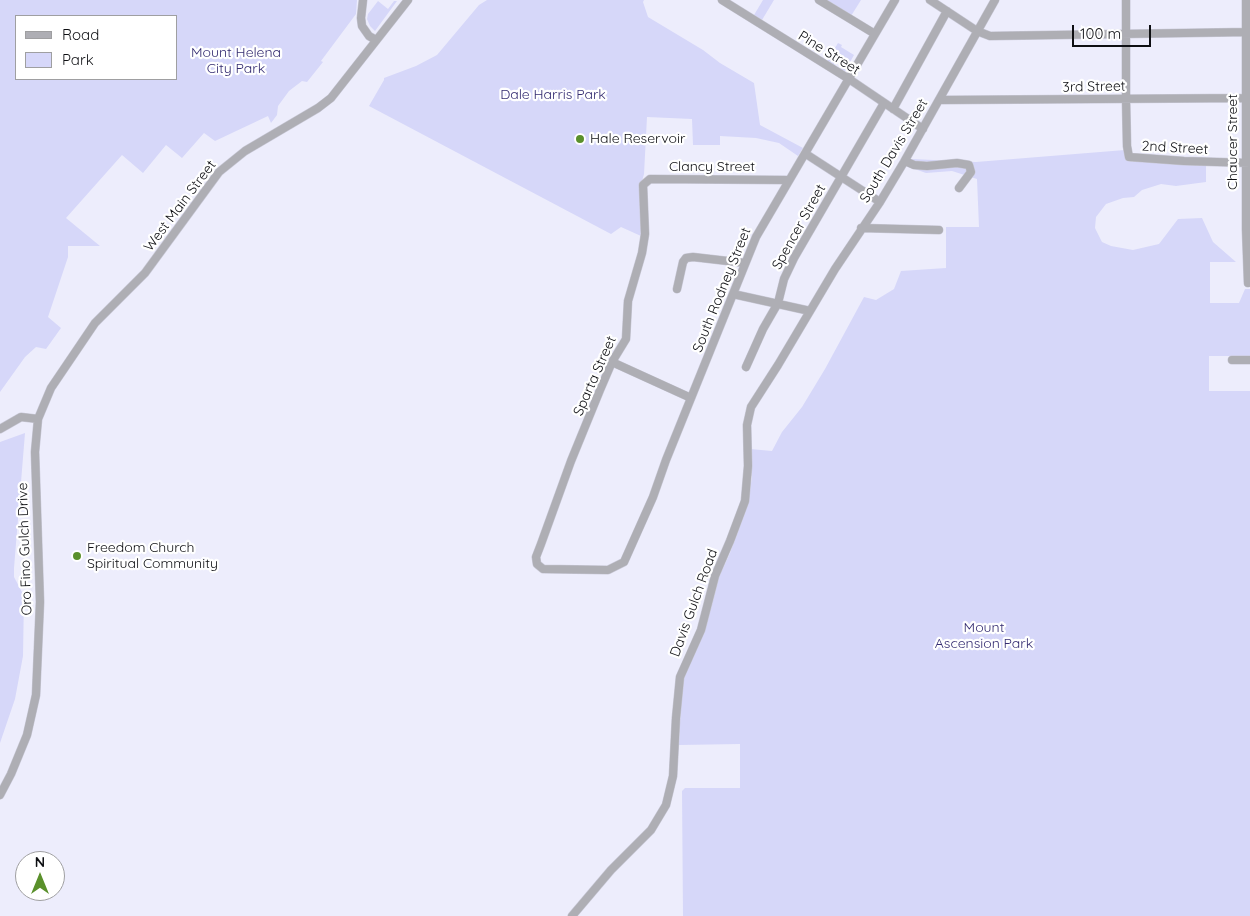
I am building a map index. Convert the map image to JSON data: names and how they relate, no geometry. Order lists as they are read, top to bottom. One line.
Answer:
{"streets":{"street":["Pine Street","3rd Street","Chaucer Street","2nd Street","South Davis Street","Clancy Street","West Main Street","Spencer Street","South Rodney Street","Sparta Street","Oro Fino Gulch Drive","Davis Gulch Road"]},"crossings":[["Pine Street","South Davis Street"],["Pine Street","Spencer Street"],["Pine Street","South Rodney Street"],["3rd Street","Chaucer Street"],["3rd Street","2nd Street"],["3rd Street","South Davis Street"],["Chaucer Street","2nd Street"],["South Davis Street","Davis Gulch Road"],["Clancy Street","South Rodney Street"],["Clancy Street","Sparta Street"],["West Main Street","Oro Fino Gulch Drive"],["South Rodney Street","Sparta Street"]],"parks":["Mount Helena City Park","Dale Harris Park","Mount Ascension Park"],"places":["Hale Reservoir","Freedom Church Spiritual Community"],"legend":["Road","Park"],"scale_bar":"100 m","north":"top"}
